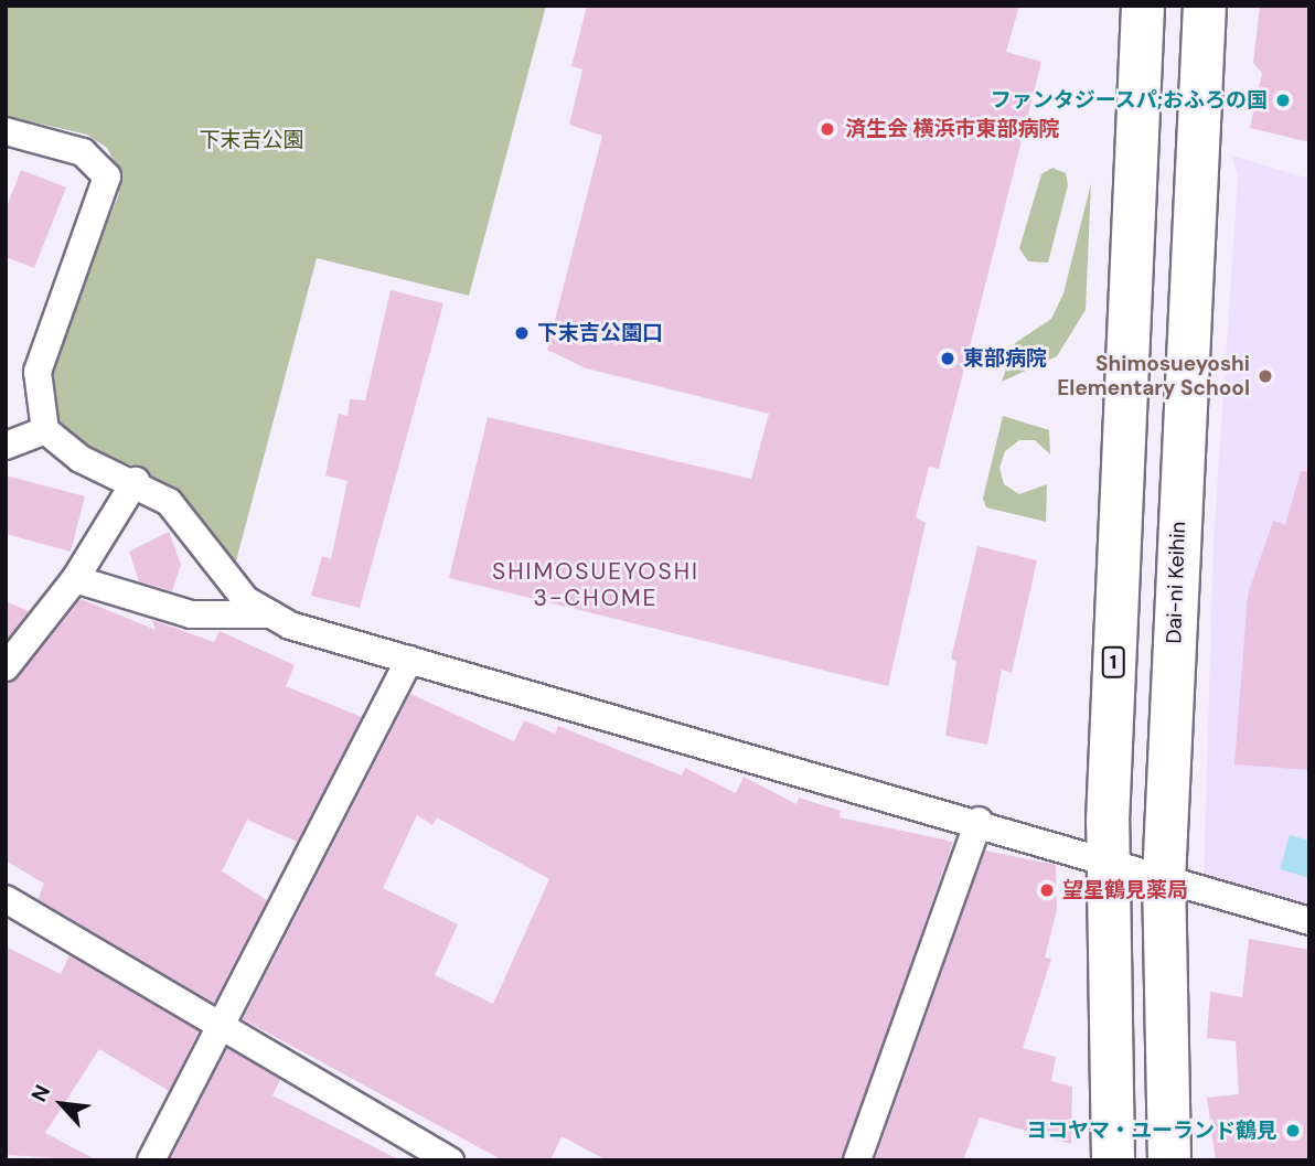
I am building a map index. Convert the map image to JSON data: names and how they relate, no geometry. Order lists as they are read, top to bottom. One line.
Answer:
{"streets":{"highway":["Dai-ni Keihin","1"]},"districts":["SHIMOSUEYOSHI 3-CHOME"],"parks":["下末吉公園"],"places":["ファンタジースパ;おふろの国","済生会 横浜市東部病院","下末吉公園口","東部病院","Shimosueyoshi Elementary School","望星鶴見薬局","ヨコヤマ・ユーランド鶴見"],"north":"top left"}
